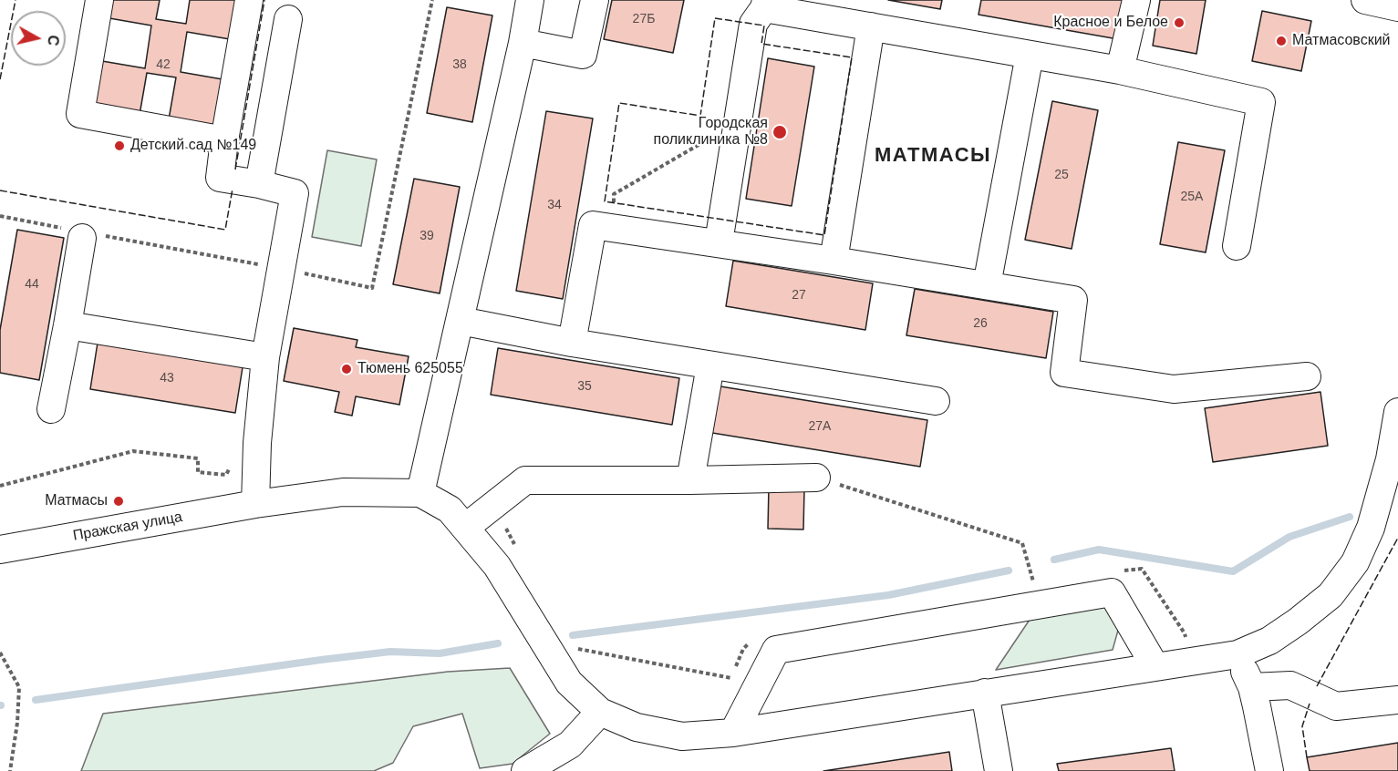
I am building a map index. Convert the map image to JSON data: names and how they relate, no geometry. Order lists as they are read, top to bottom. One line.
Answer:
{"streets":{"street":["Пражская улица"]},"districts":["МАТМАСЫ"],"places":["Красное и Белое","Матмасовский","Городская поликлиника №8","Детский сад №149","Тюмень 625055","Матмасы"],"house_numbers":["27Б","42","38","25","25А","34","39","44","27","26","43","35","27А"],"north":"right"}
